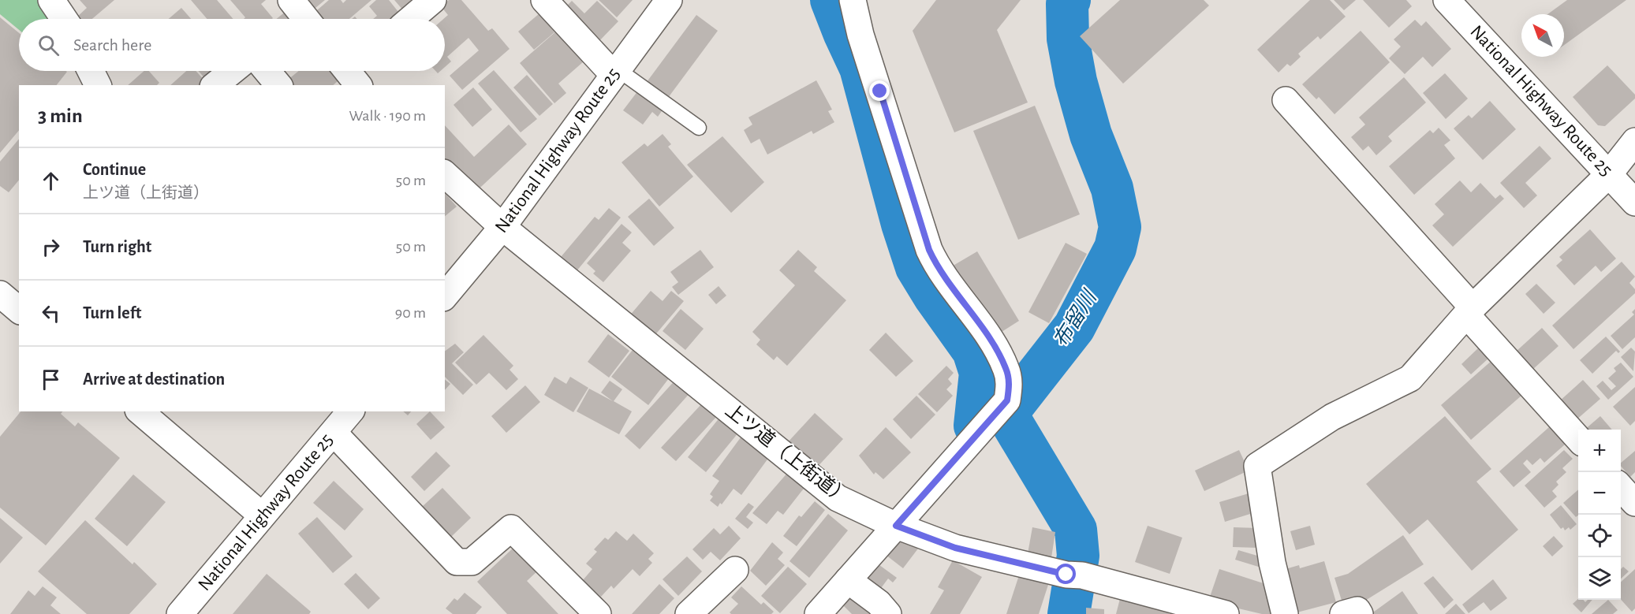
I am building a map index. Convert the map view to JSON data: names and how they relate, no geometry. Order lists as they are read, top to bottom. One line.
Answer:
{"streets":{"main road":["National Highway Route 25","上ツ道（上街道）"]},"crossings":[["National Highway Route 25","上ツ道（上街道）"]],"water":["布留川"],"north":"top left","page":{"search":"Search here","heading":["3 min","Walk · 190 m"],"list":[["Continue","上ツ道（上街道）","50 m"],["Turn right","50 m"],["Turn left","90 m"],"Arrive at destination"],"map_buttons":["+","−"]}}
